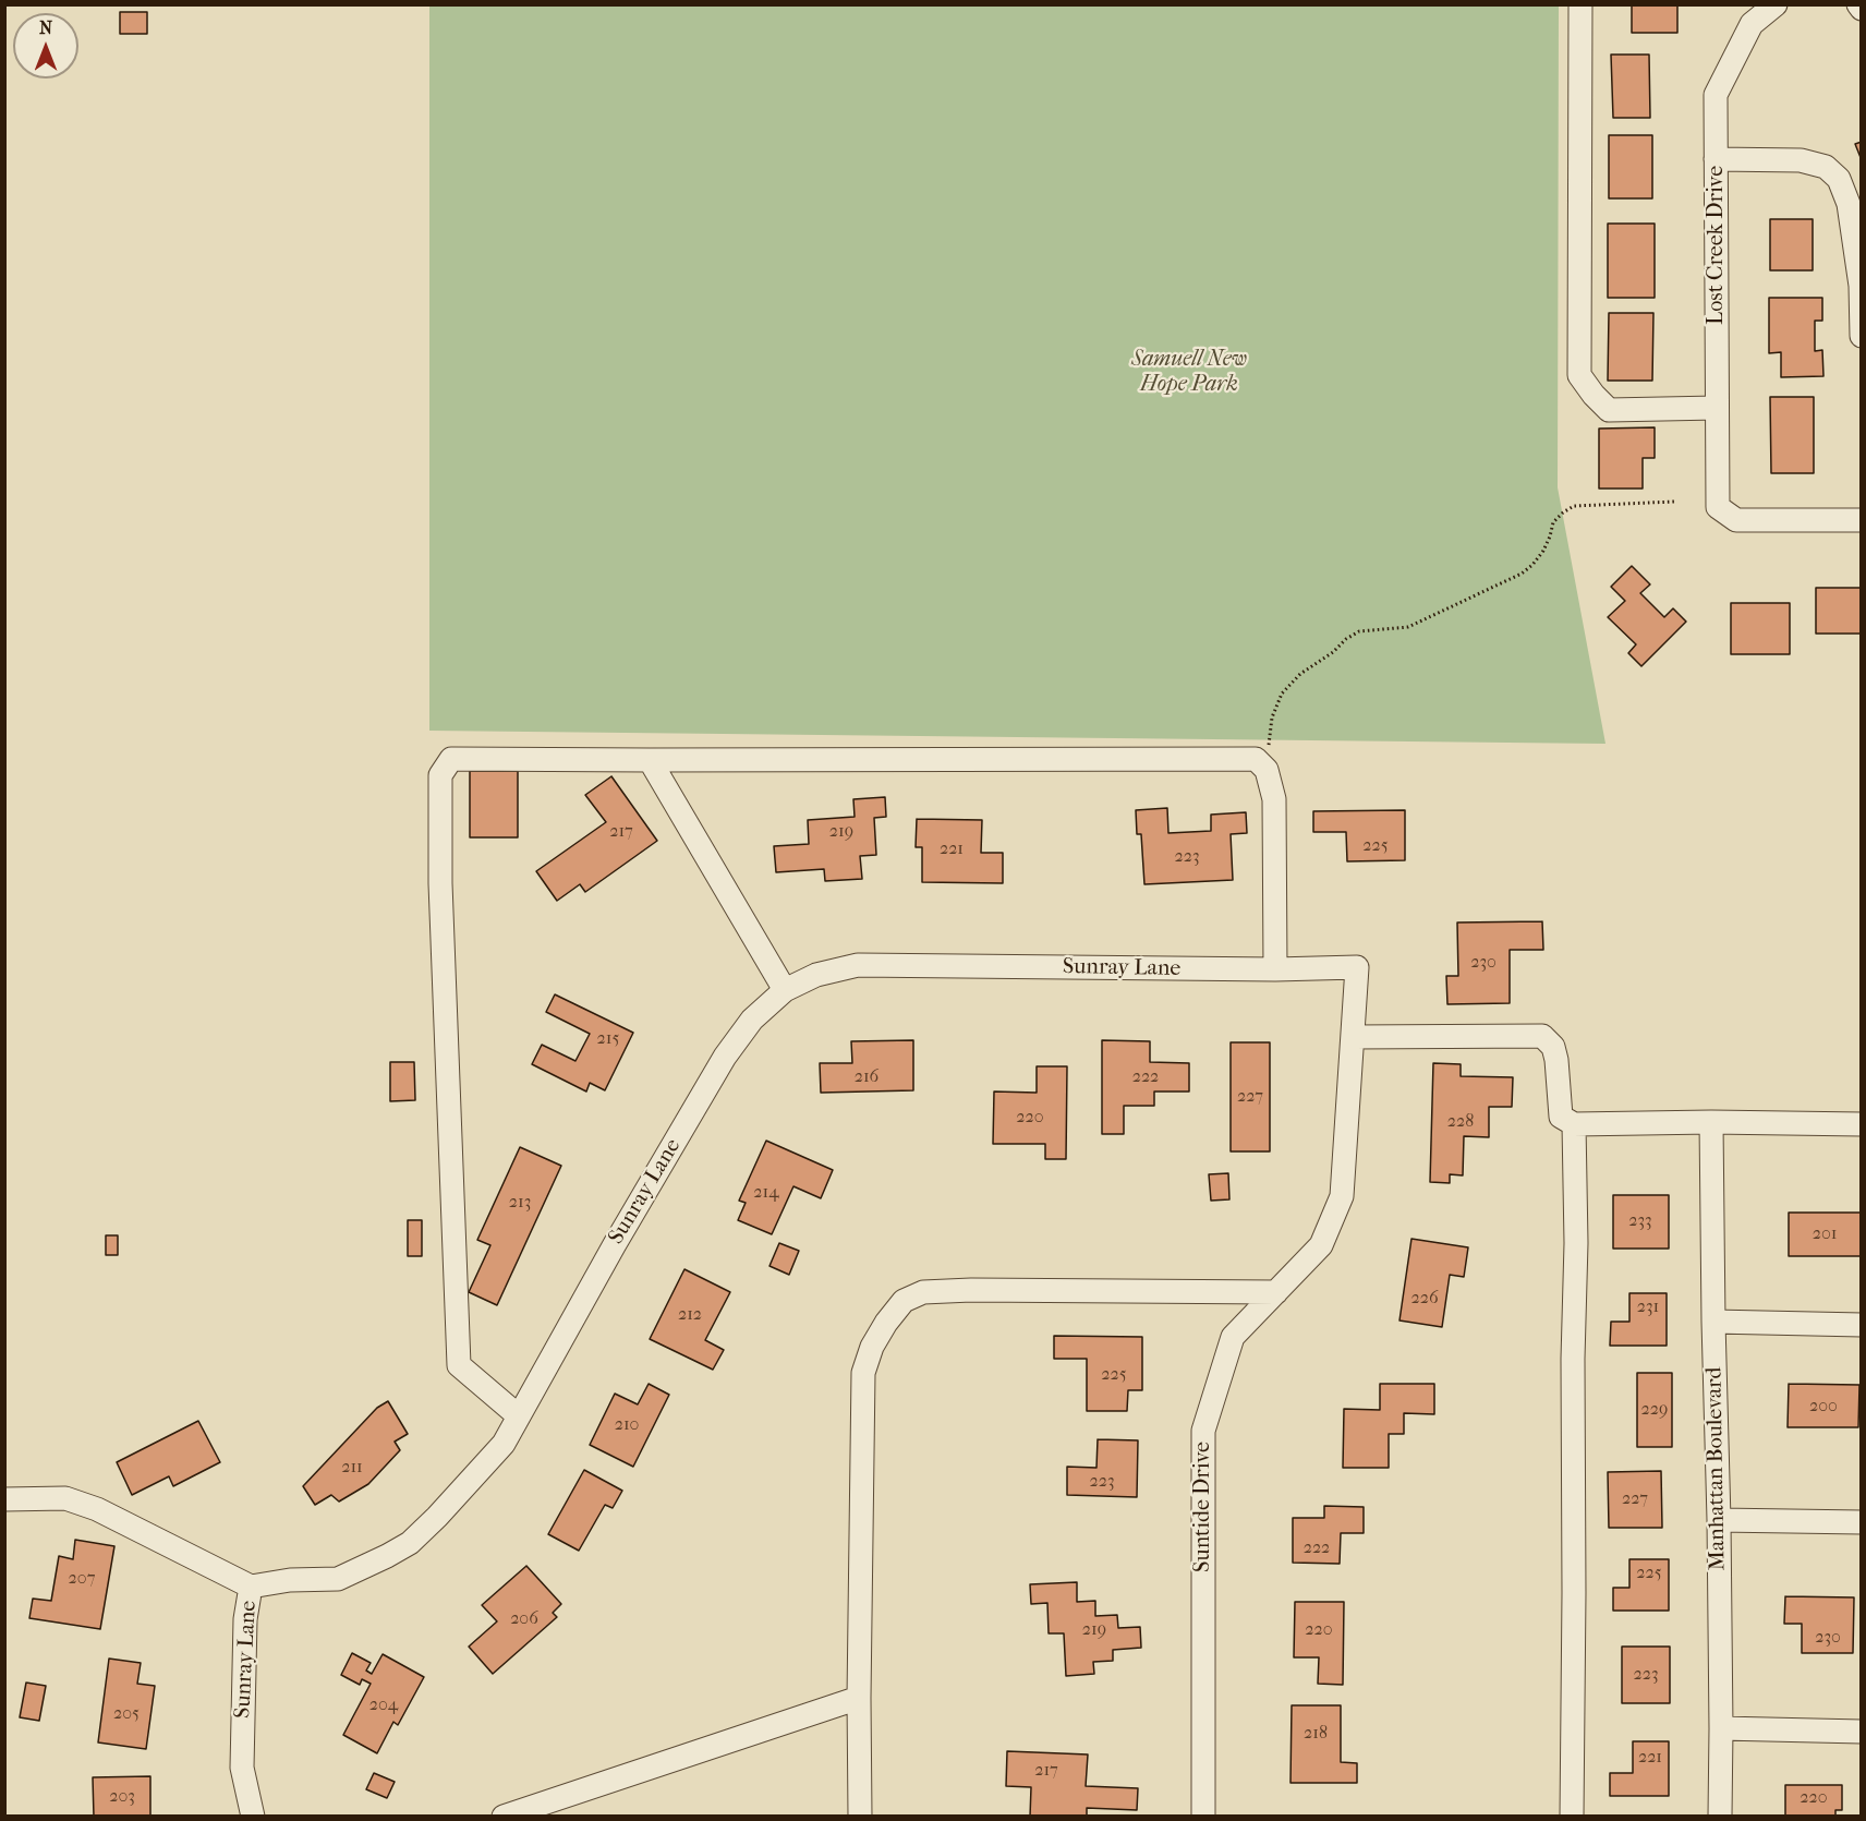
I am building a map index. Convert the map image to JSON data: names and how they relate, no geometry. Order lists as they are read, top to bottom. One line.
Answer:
{"streets":{"street":["Lost Creek Drive","Sunray Lane","Manhattan Boulevard","Suntide Drive"]},"crossings":[["Sunray Lane","Suntide Drive"]],"parks":["Samuell New Hope Park"],"house_numbers":["217","219","225","221","223","230","215","216","222","227","220","228","214","213","233","201","226","231","212","225","200","229","210","211","223","227","222","225","207","206","219","220","230","223","204","205","218","221","217","203","220"],"north":"top"}
